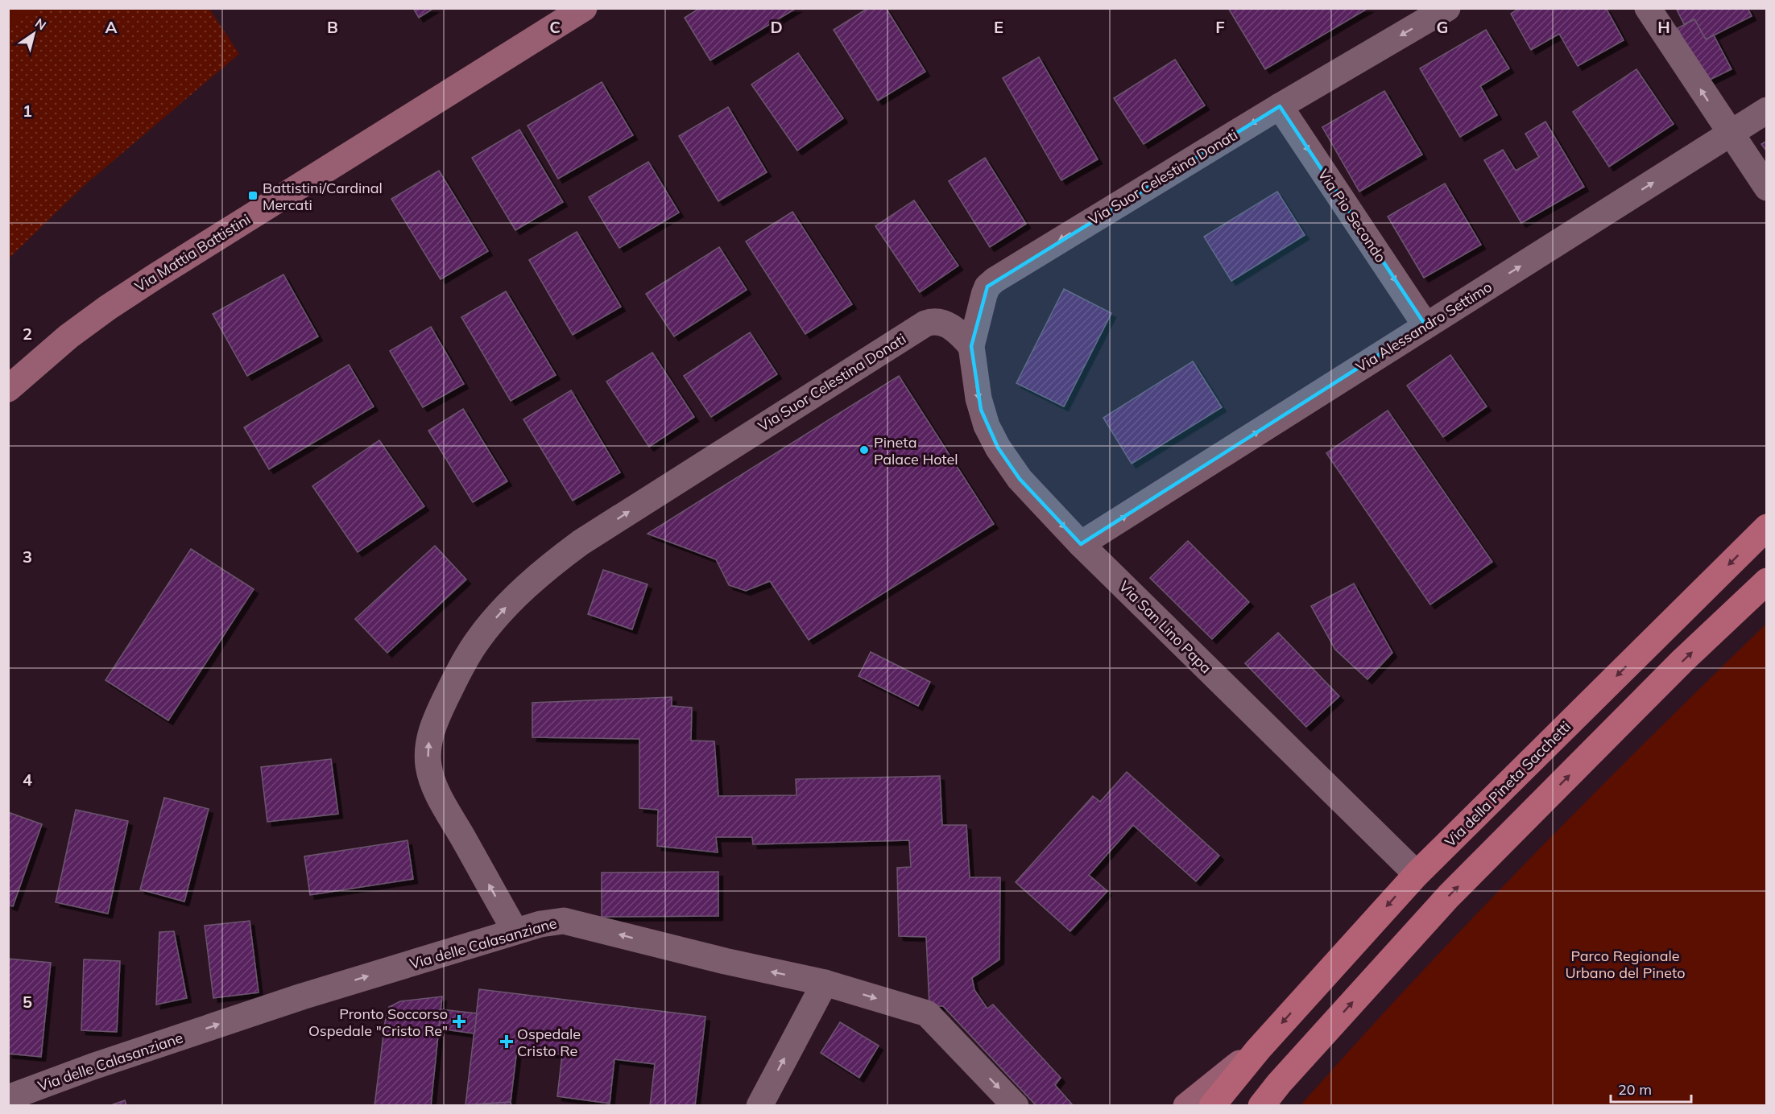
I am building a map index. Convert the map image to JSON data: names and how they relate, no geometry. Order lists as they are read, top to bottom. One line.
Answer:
{"streets":{"main road":["Via Mattia Battistini","Via della Pineta Sacchetti"],"street":["Via Suor Celestina Donati","Via Pio Secondo","Via Alessandro Settimo","Via San Lino Papa","Via delle Calasanziane"]},"crossings":[["Via Suor Celestina Donati","Via Pio Secondo"],["Via Suor Celestina Donati","Via San Lino Papa"],["Via Suor Celestina Donati","Via delle Calasanziane"],["Via Pio Secondo","Via Alessandro Settimo"],["Via Alessandro Settimo","Via San Lino Papa"],["Via San Lino Papa","Via della Pineta Sacchetti"]],"one_way":["Via Pio Secondo","Via Alessandro Settimo"],"parks":["Parco Regionale Urbano del Pineto"],"places":{"transit":["Battistini/Cardinal Mercati"],"other":["Pineta Palace Hotel"],"health":["Pronto Soccorso Ospedale \"Cristo Re\"","Ospedale Cristo Re"]},"scale_bar":"20 m","north":"top right","grid":{"columns":["A","B","C","D","E","F","G","H"],"rows":["1","2","3","4","5"]}}
